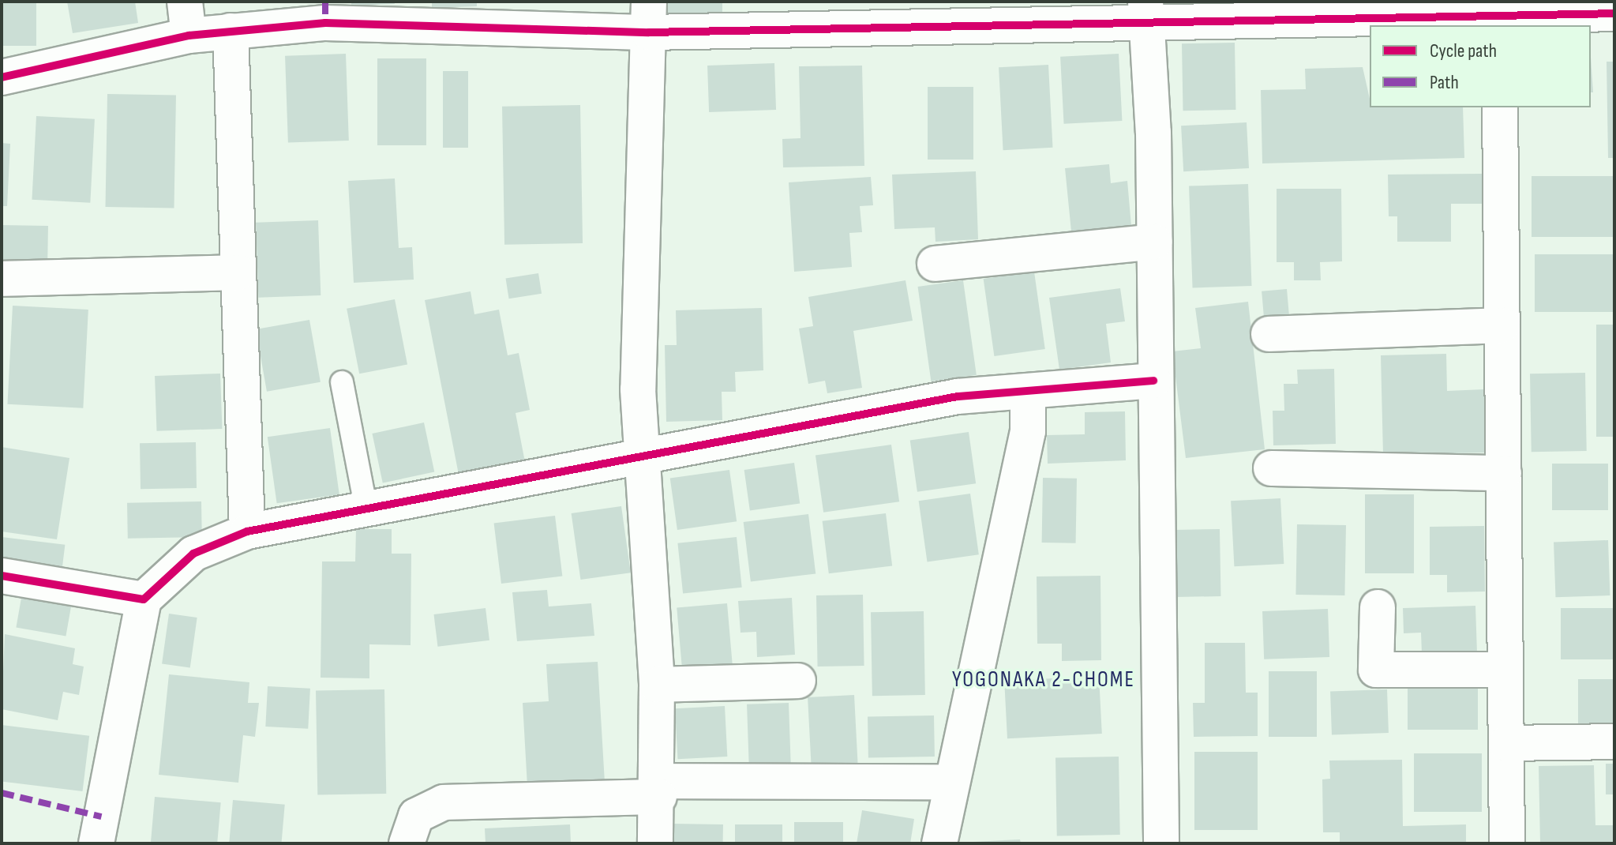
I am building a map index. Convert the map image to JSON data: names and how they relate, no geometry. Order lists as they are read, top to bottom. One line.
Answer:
{"districts":["YOGONAKA 2-CHOME"],"legend":["Cycle path","Path"]}
